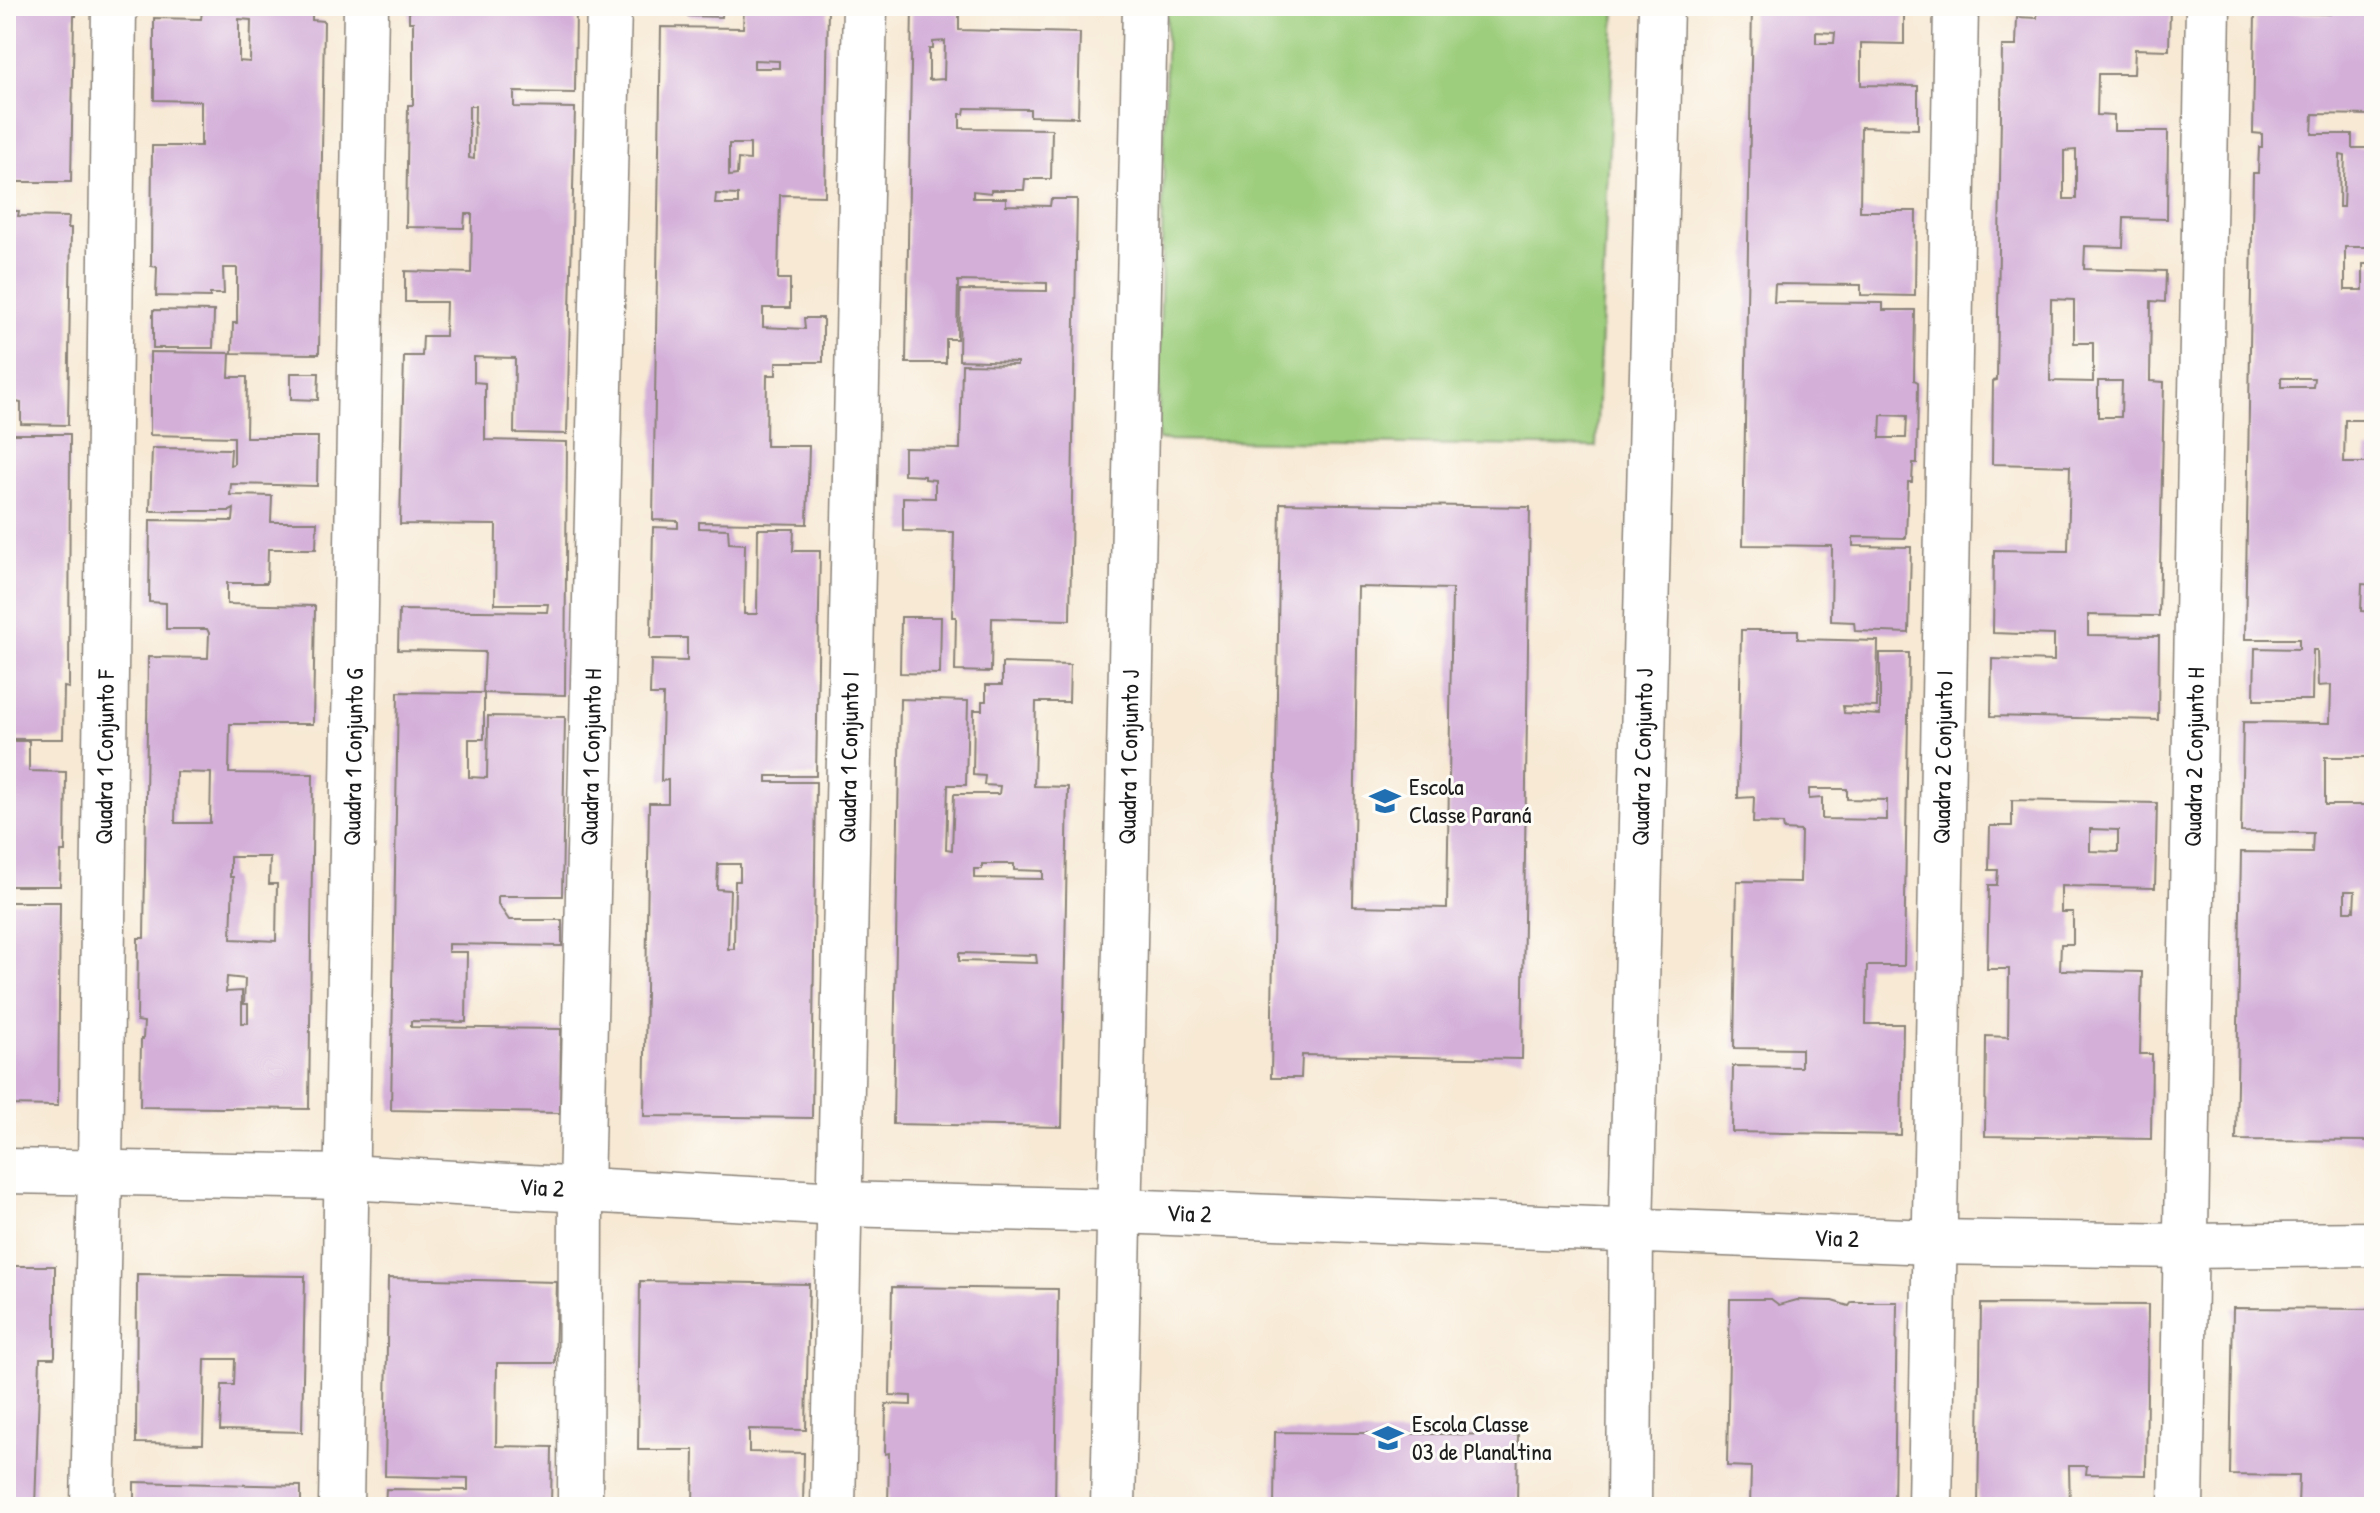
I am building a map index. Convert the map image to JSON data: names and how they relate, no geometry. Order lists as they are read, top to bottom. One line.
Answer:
{"streets":{"street":["Quadra 1 Conjunto G","Quadra 1 Conjunto H","Quadra 1 Conjunto J","Quadra 2 Conjunto J","Quadra 2 Conjunto I","Quadra 1 Conjunto F","Quadra 1 Conjunto I","Quadra 2 Conjunto H","Via 2"]},"crossings":[["Quadra 1 Conjunto G","Via 2"],["Quadra 1 Conjunto H","Via 2"],["Quadra 1 Conjunto J","Via 2"],["Quadra 2 Conjunto J","Via 2"],["Quadra 2 Conjunto I","Via 2"],["Quadra 1 Conjunto F","Via 2"],["Quadra 1 Conjunto I","Via 2"],["Quadra 2 Conjunto H","Via 2"]],"places":{"school or university":["Escola Classe Paraná","Escola Classe 03 de Planaltina"]}}
